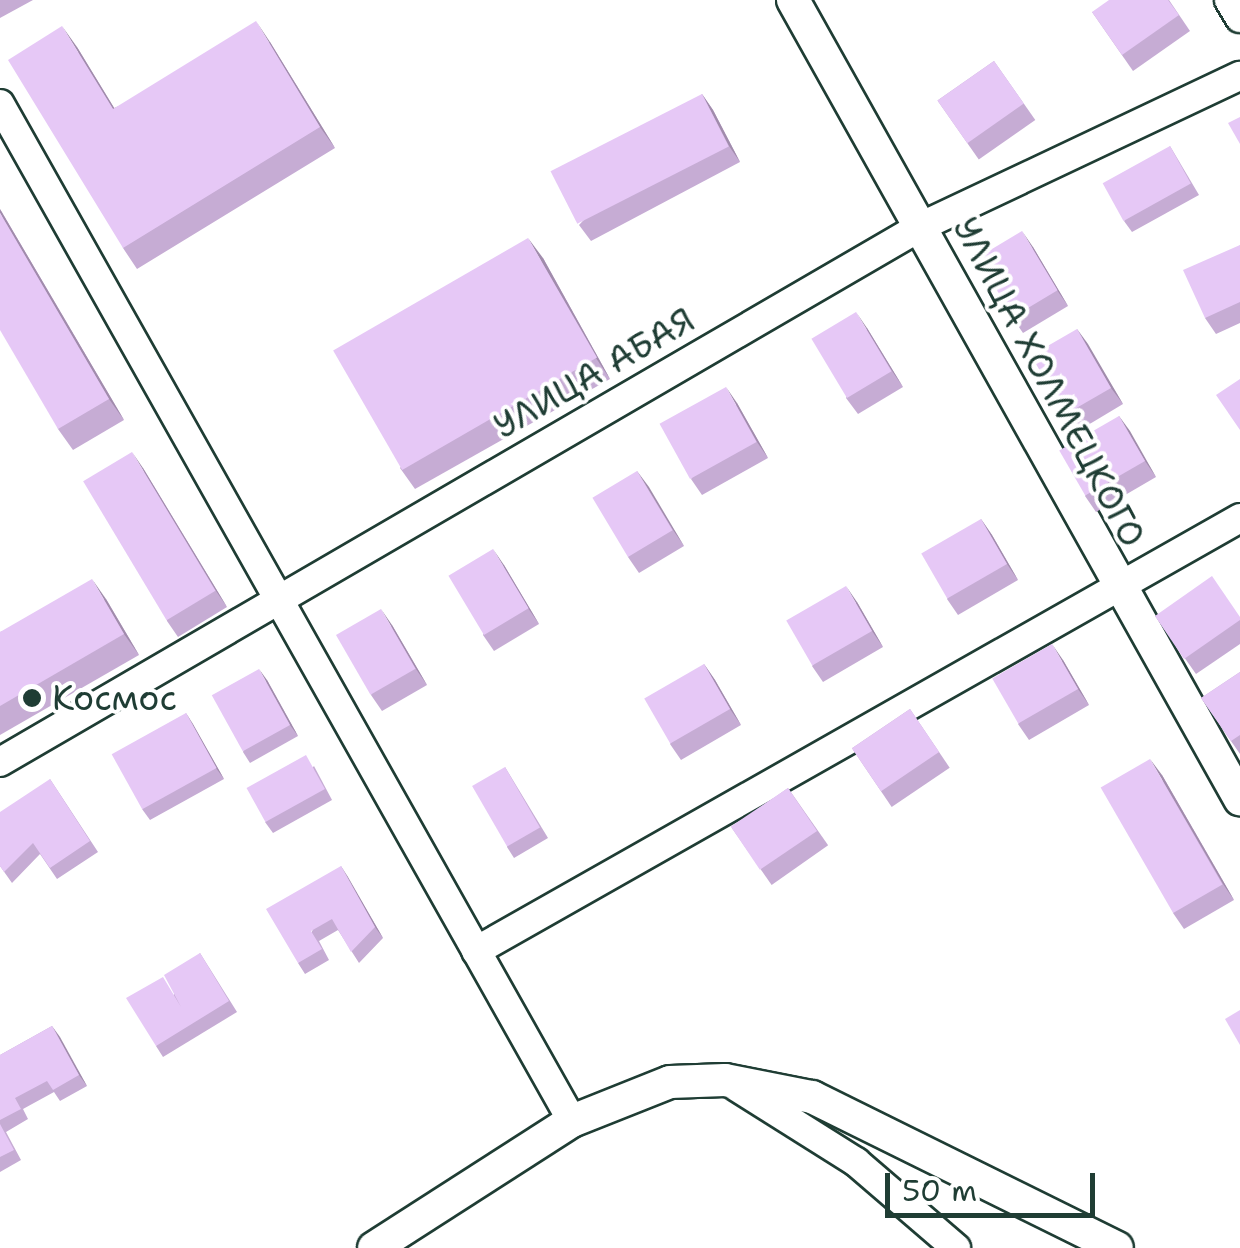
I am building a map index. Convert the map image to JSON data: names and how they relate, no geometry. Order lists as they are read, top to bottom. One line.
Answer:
{"streets":{"street":["УЛИЦА АБАЯ","УЛИЦА ХОЛМЕЦКОГО"]},"crossings":[["УЛИЦА АБАЯ","УЛИЦА ХОЛМЕЦКОГО"]],"places":["Космос"],"scale_bar":"50 m"}
